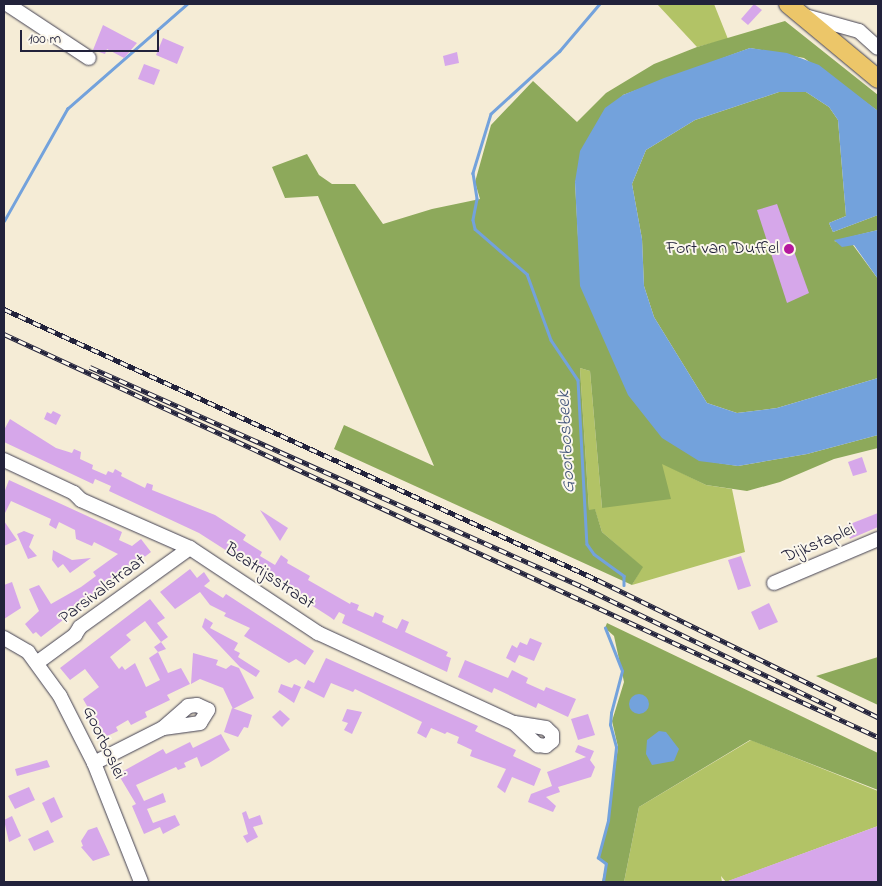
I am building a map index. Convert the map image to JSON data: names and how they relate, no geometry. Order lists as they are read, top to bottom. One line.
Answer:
{"streets":{"street":["Dijkstaplei","Beatrijsstraat","Parsivalstraat","Goorboslei"]},"crossings":[["Beatrijsstraat","Parsivalstraat"],["Parsivalstraat","Goorboslei"]],"water":["Goorbosbeek"],"places":["Fort van Duffel"],"scale_bar":"100 m"}
